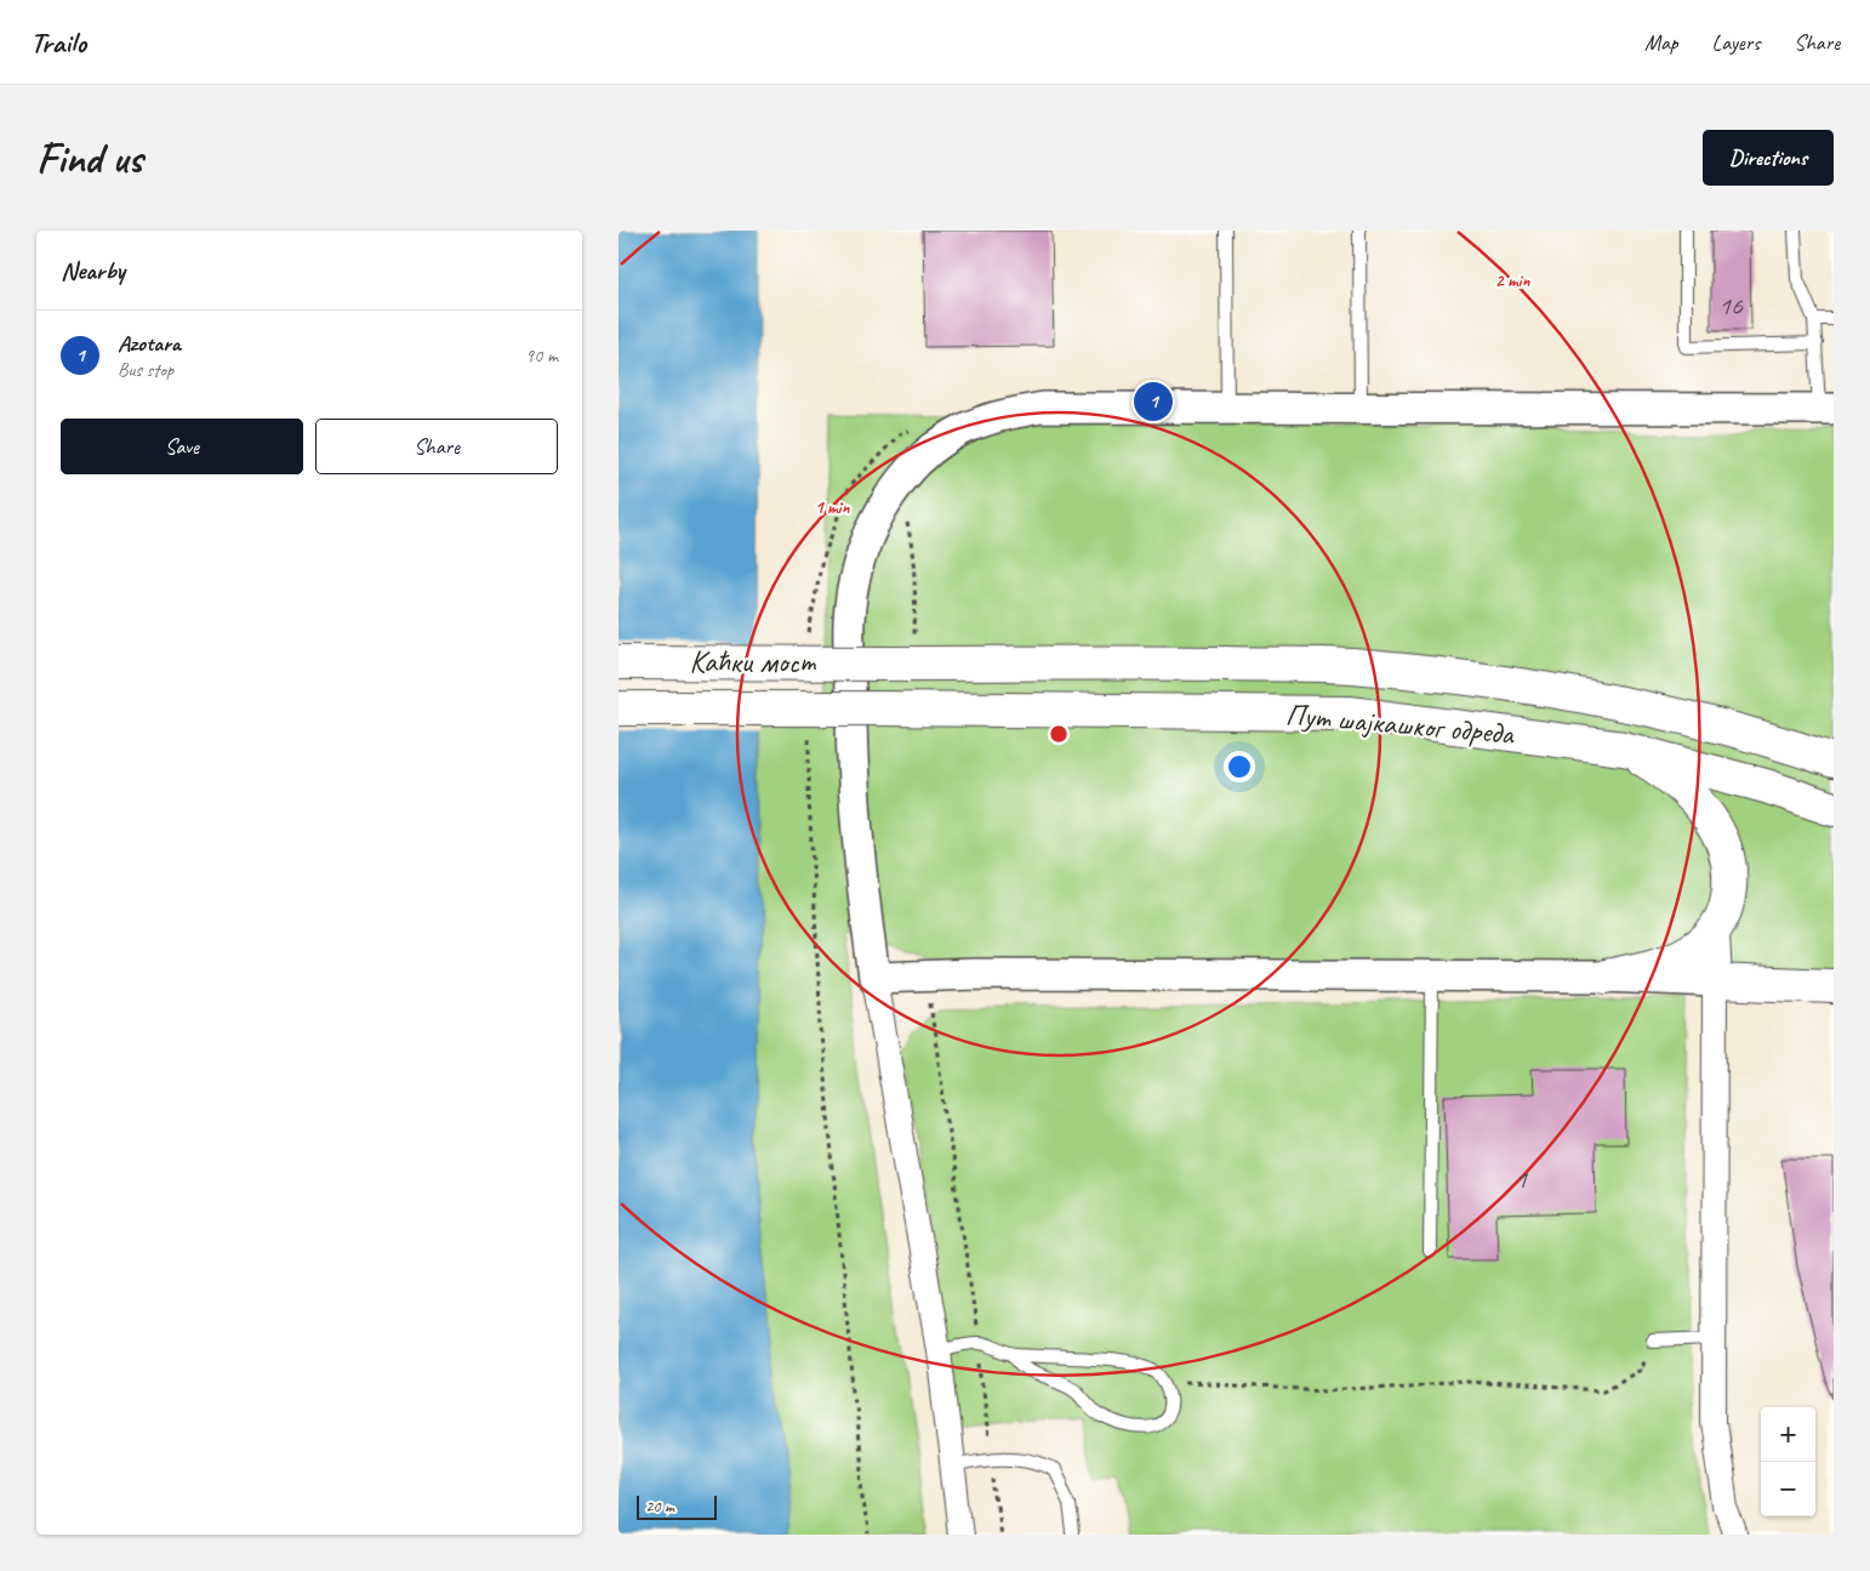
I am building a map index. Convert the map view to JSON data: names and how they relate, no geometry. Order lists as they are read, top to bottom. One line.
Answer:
{"streets":{"main road":["Каћки мост","Пут шајкашког одреда"]},"crossings":[["Каћки мост","Пут шајкашког одреда"]],"house_numbers":["16","1"],"scale_bar":"20 m","page":{"header":"Trailo","nav":["Map","Layers","Share"],"buttons":["Directions",["Save","Share"]],"title":"Find us","heading":"Nearby","list":[{"mark":"1","name":"Azotara","note":"Bus stop","value":"90 m"}],"pins":"1","map_buttons":["+","−"],"scale":"20 m"},"rings":["2 min","1 min"]}
